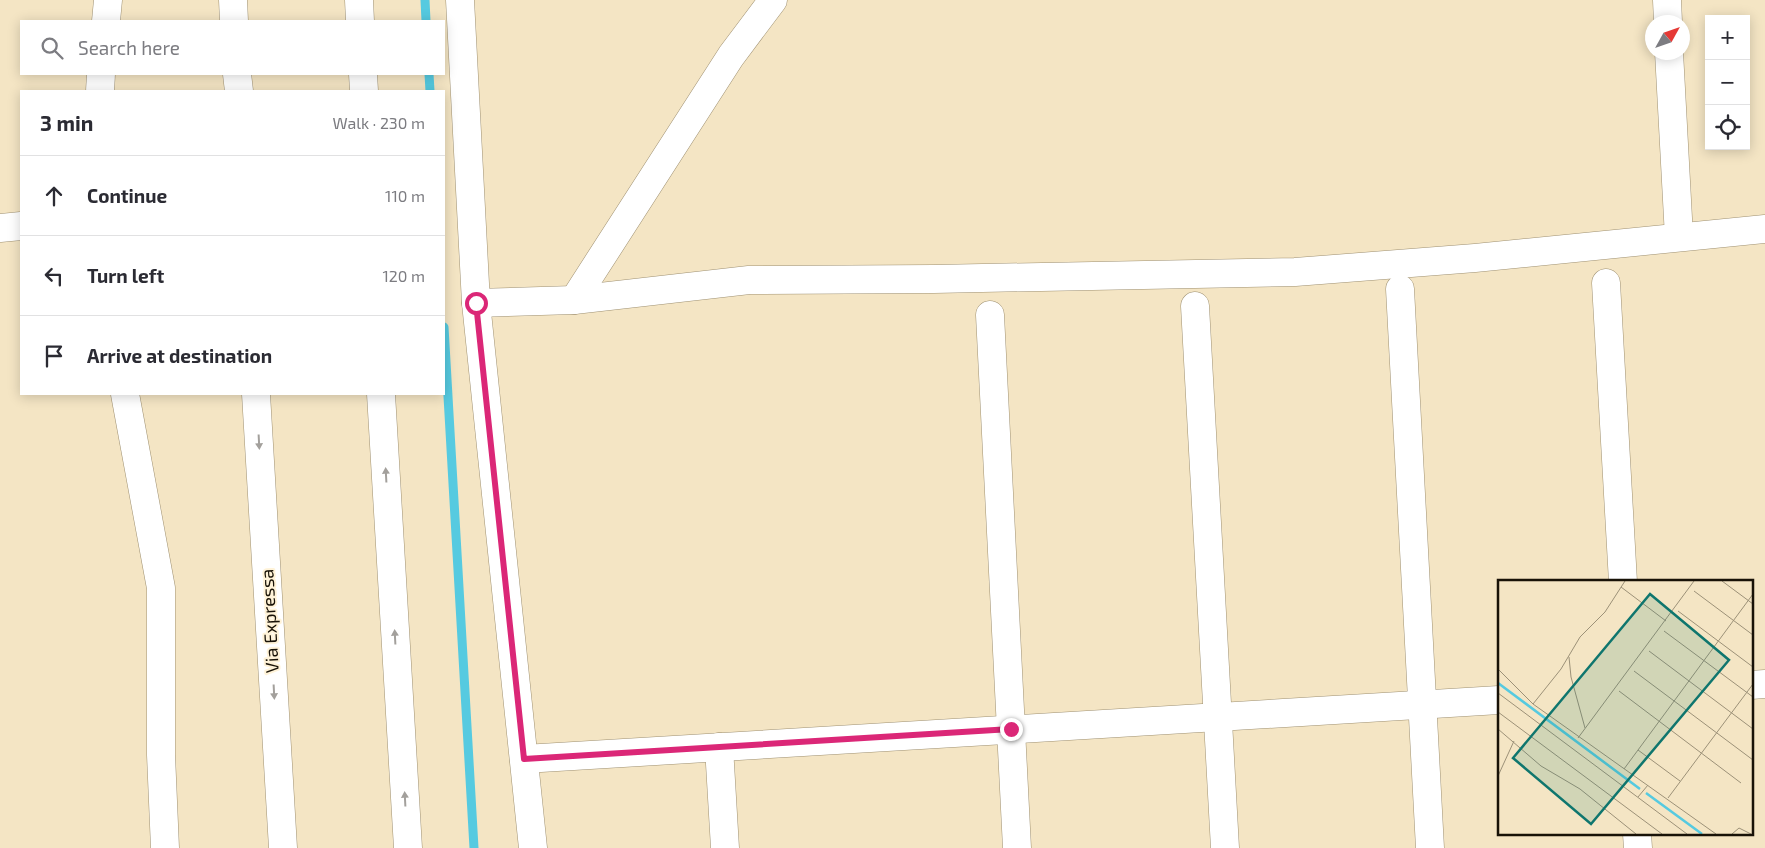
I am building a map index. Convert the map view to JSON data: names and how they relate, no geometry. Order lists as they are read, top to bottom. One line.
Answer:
{"streets":{"street":["Via Expressa"]},"north":"top right","page":{"map_buttons":["+","−"],"search":"Search here","heading":["3 min","Walk · 230 m"],"list":[["Continue","110 m"],["Turn left","120 m"],"Arrive at destination"]}}
